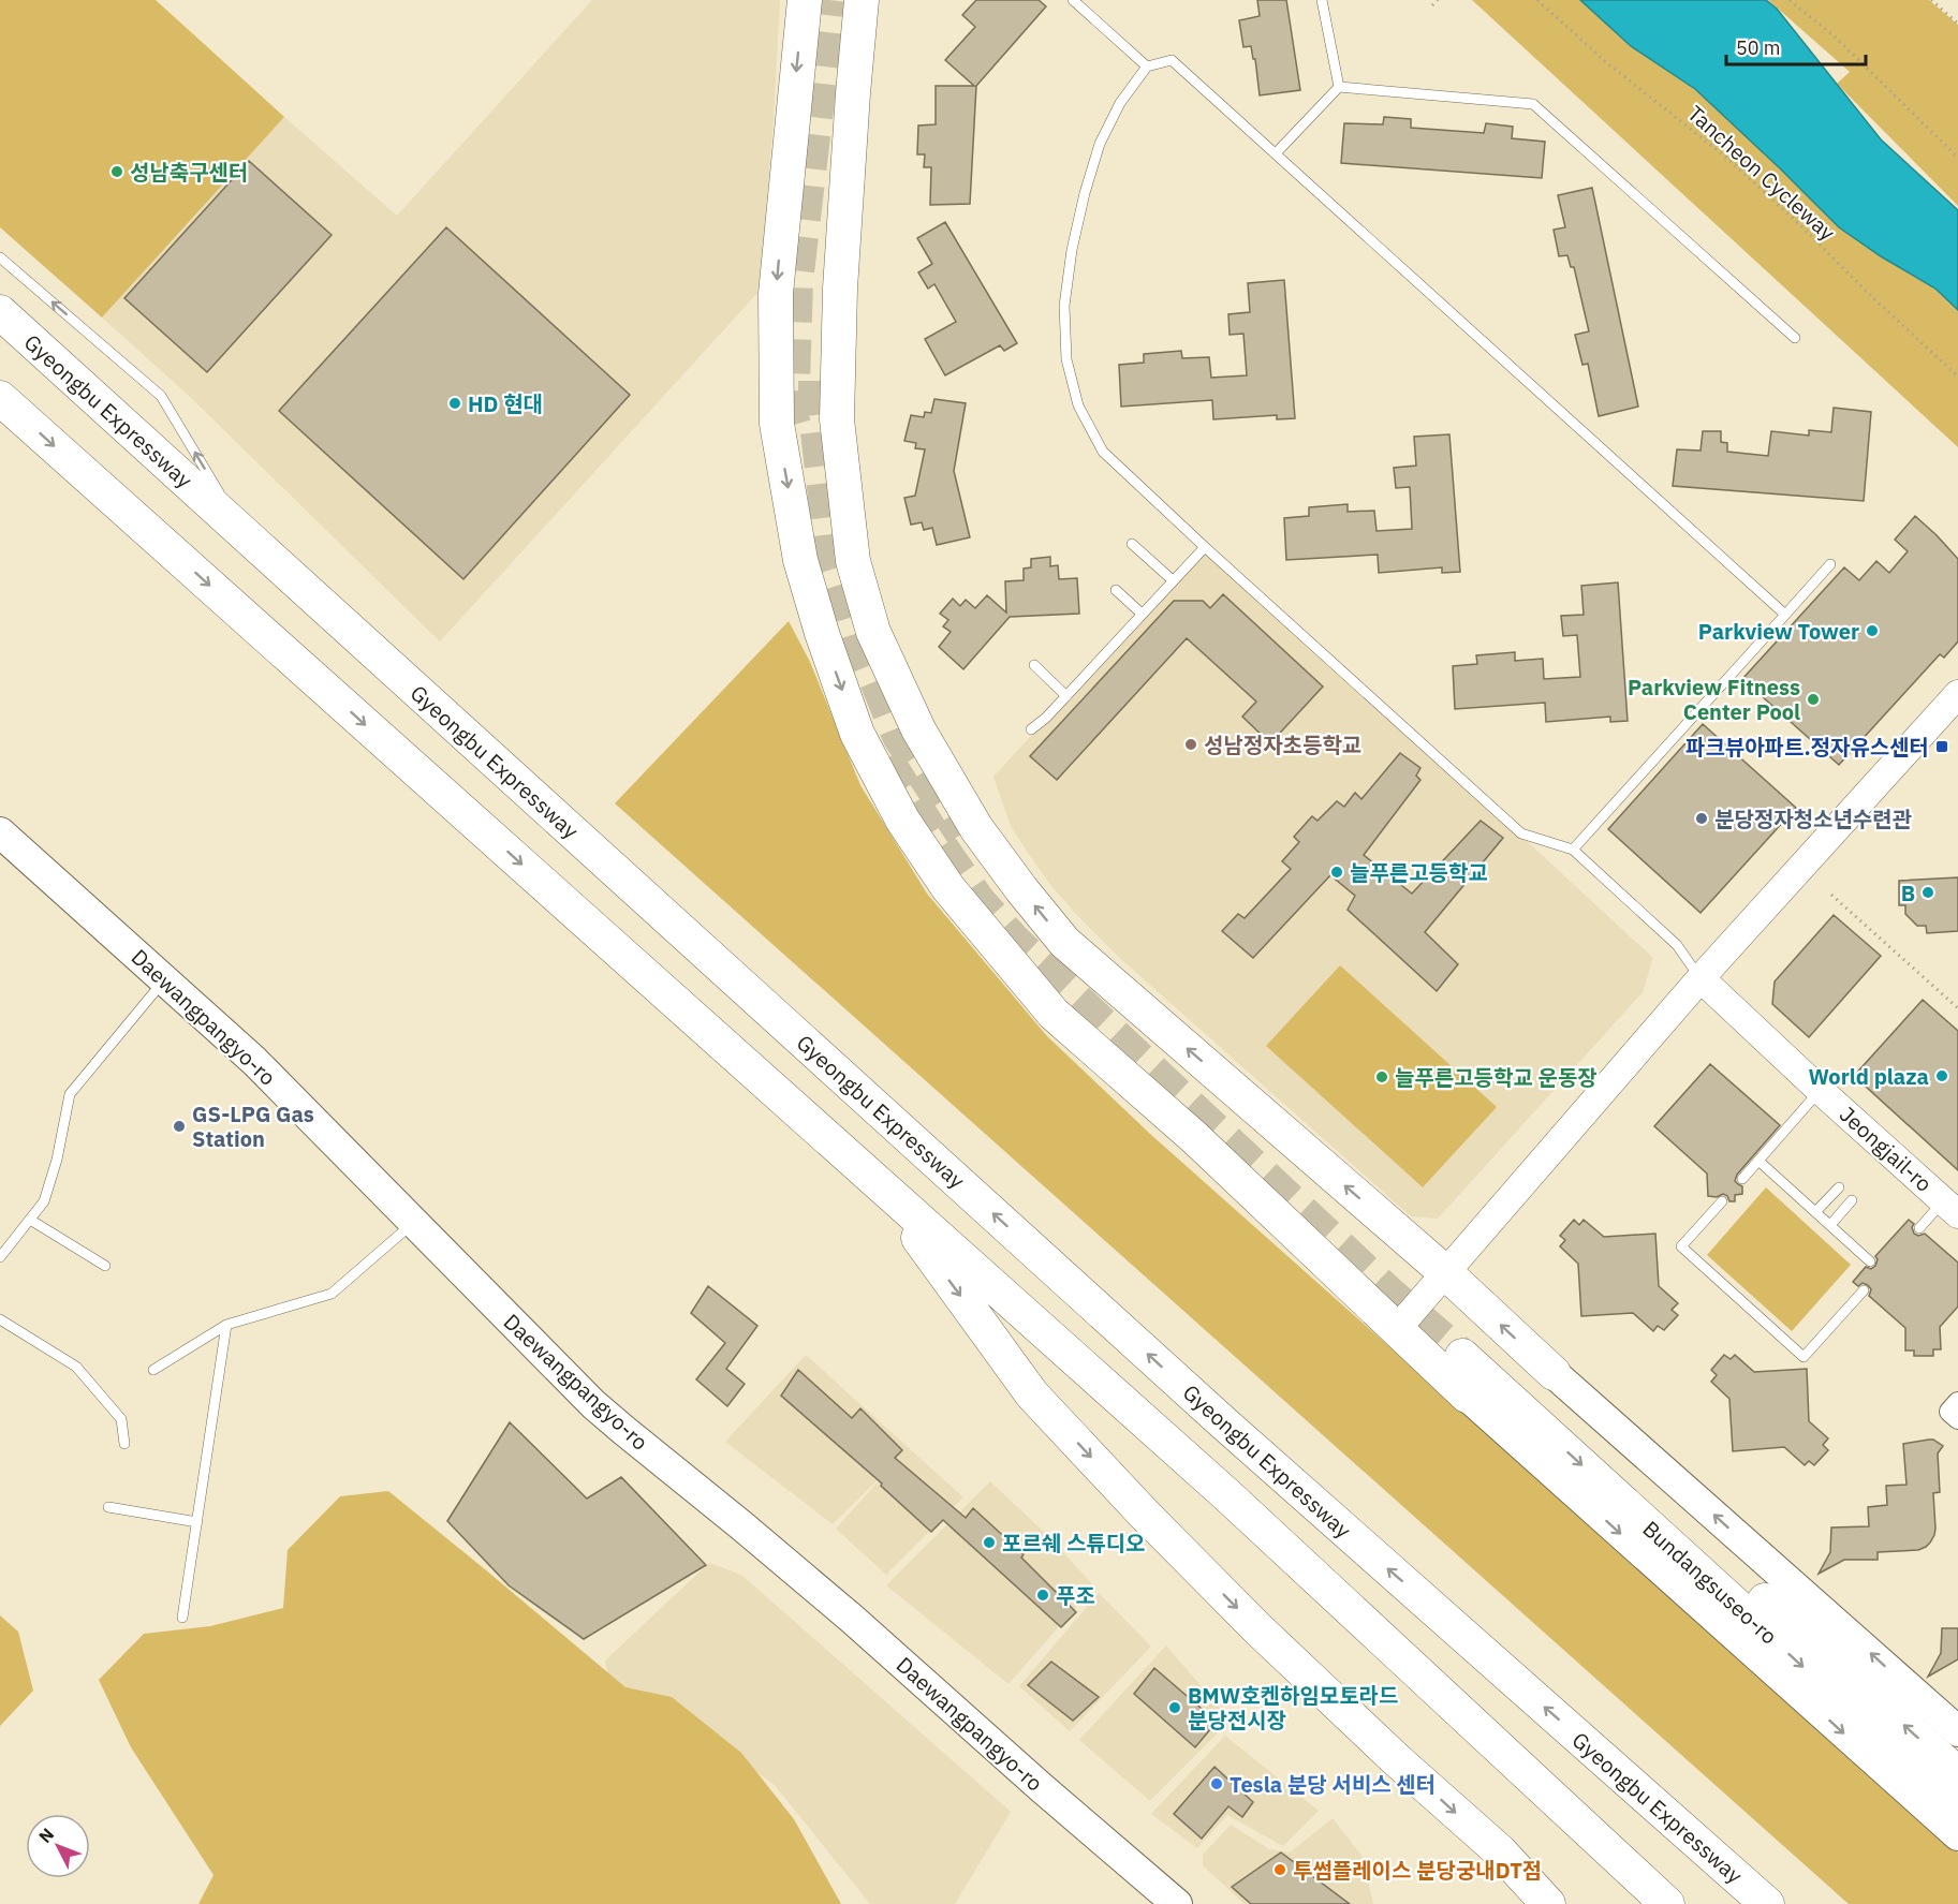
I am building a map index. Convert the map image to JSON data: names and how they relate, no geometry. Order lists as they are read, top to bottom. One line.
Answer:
{"streets":{"highway":["Gyeongbu Expressway","Bundangsuseo-ro"],"main road":["Daewangpangyo-ro"],"street":["Jeongjail-ro"],"path":["Tancheon Cycleway"]},"places":{"other":["성남축구센터","HD 현대","Parkview Tower","Parkview Fitness Center Pool","성남정자초등학교","분당정자청소년수련관","늘푸른고등학교","B","World plaza","늘푸른고등학교 운동장","GS-LPG Gas Station","포르쉐 스튜디오","푸조","BMW호켄하임모토라드 분당전시장","Tesla 분당 서비스 센터","투썸플레이스 분당궁내DT점"],"transit":["파크뷰아파트.정자유스센터"]},"scale_bar":"50 m","north":"top left"}
